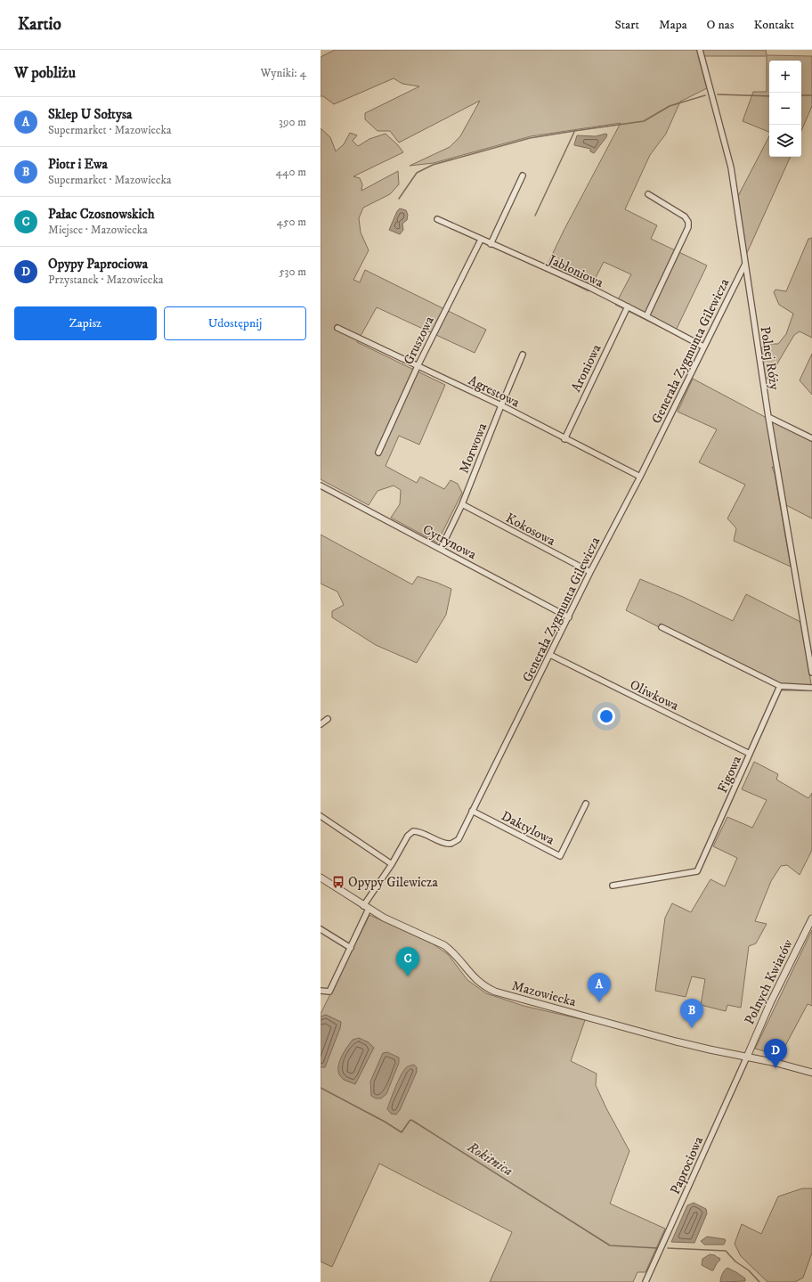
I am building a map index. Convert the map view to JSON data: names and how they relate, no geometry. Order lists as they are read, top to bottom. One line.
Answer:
{"streets":{"street":["Jabłoniowa","Gruszowa","Generała Zygmunta Gilewicza","Polnej Róży","Aroniowa","Agrestowa","Morwowa","Kokosowa","Cytrynowa","Oliwkowa","Figowa","Daktylowa","Polnych Kwiatów","Mazowiecka","Paprociowa"]},"crossings":[["Jabłoniowa","Gruszowa"],["Jabłoniowa","Generała Zygmunta Gilewicza"],["Jabłoniowa","Aroniowa"],["Gruszowa","Agrestowa"],["Generała Zygmunta Gilewicza","Polnej Róży"],["Generała Zygmunta Gilewicza","Agrestowa"],["Generała Zygmunta Gilewicza","Kokosowa"],["Generała Zygmunta Gilewicza","Cytrynowa"],["Generała Zygmunta Gilewicza","Oliwkowa"],["Generała Zygmunta Gilewicza","Daktylowa"],["Generała Zygmunta Gilewicza","Mazowiecka"],["Aroniowa","Agrestowa"],["Agrestowa","Morwowa"],["Morwowa","Kokosowa"],["Morwowa","Cytrynowa"],["Oliwkowa","Figowa"],["Polnych Kwiatów","Mazowiecka"],["Polnych Kwiatów","Paprociowa"],["Mazowiecka","Paprociowa"]],"water":["Rokitnica"],"places":{"bus stop":["Opypy Gilewicza"]},"page":{"header":"Kartio","nav":["Start","Mapa","O nas","Kontakt"],"heading":["W pobliżu","Wyniki: 4"],"map_buttons":["+","−"],"list":[{"mark":"A","name":"Sklep U Sołtysa","note":"Supermarket · Mazowiecka","value":"390 m"},{"mark":"B","name":"Piotr i Ewa","note":"Supermarket · Mazowiecka","value":"440 m"},{"mark":"C","name":"Pałac Czosnowskich","note":"Miejsce · Mazowiecka","value":"450 m"},{"mark":"D","name":"Opypy Paprociowa","note":"Przystanek · Mazowiecka","value":"530 m"}],"buttons":["Zapisz","Udostępnij"],"pins":["C","A","B","D"]}}
